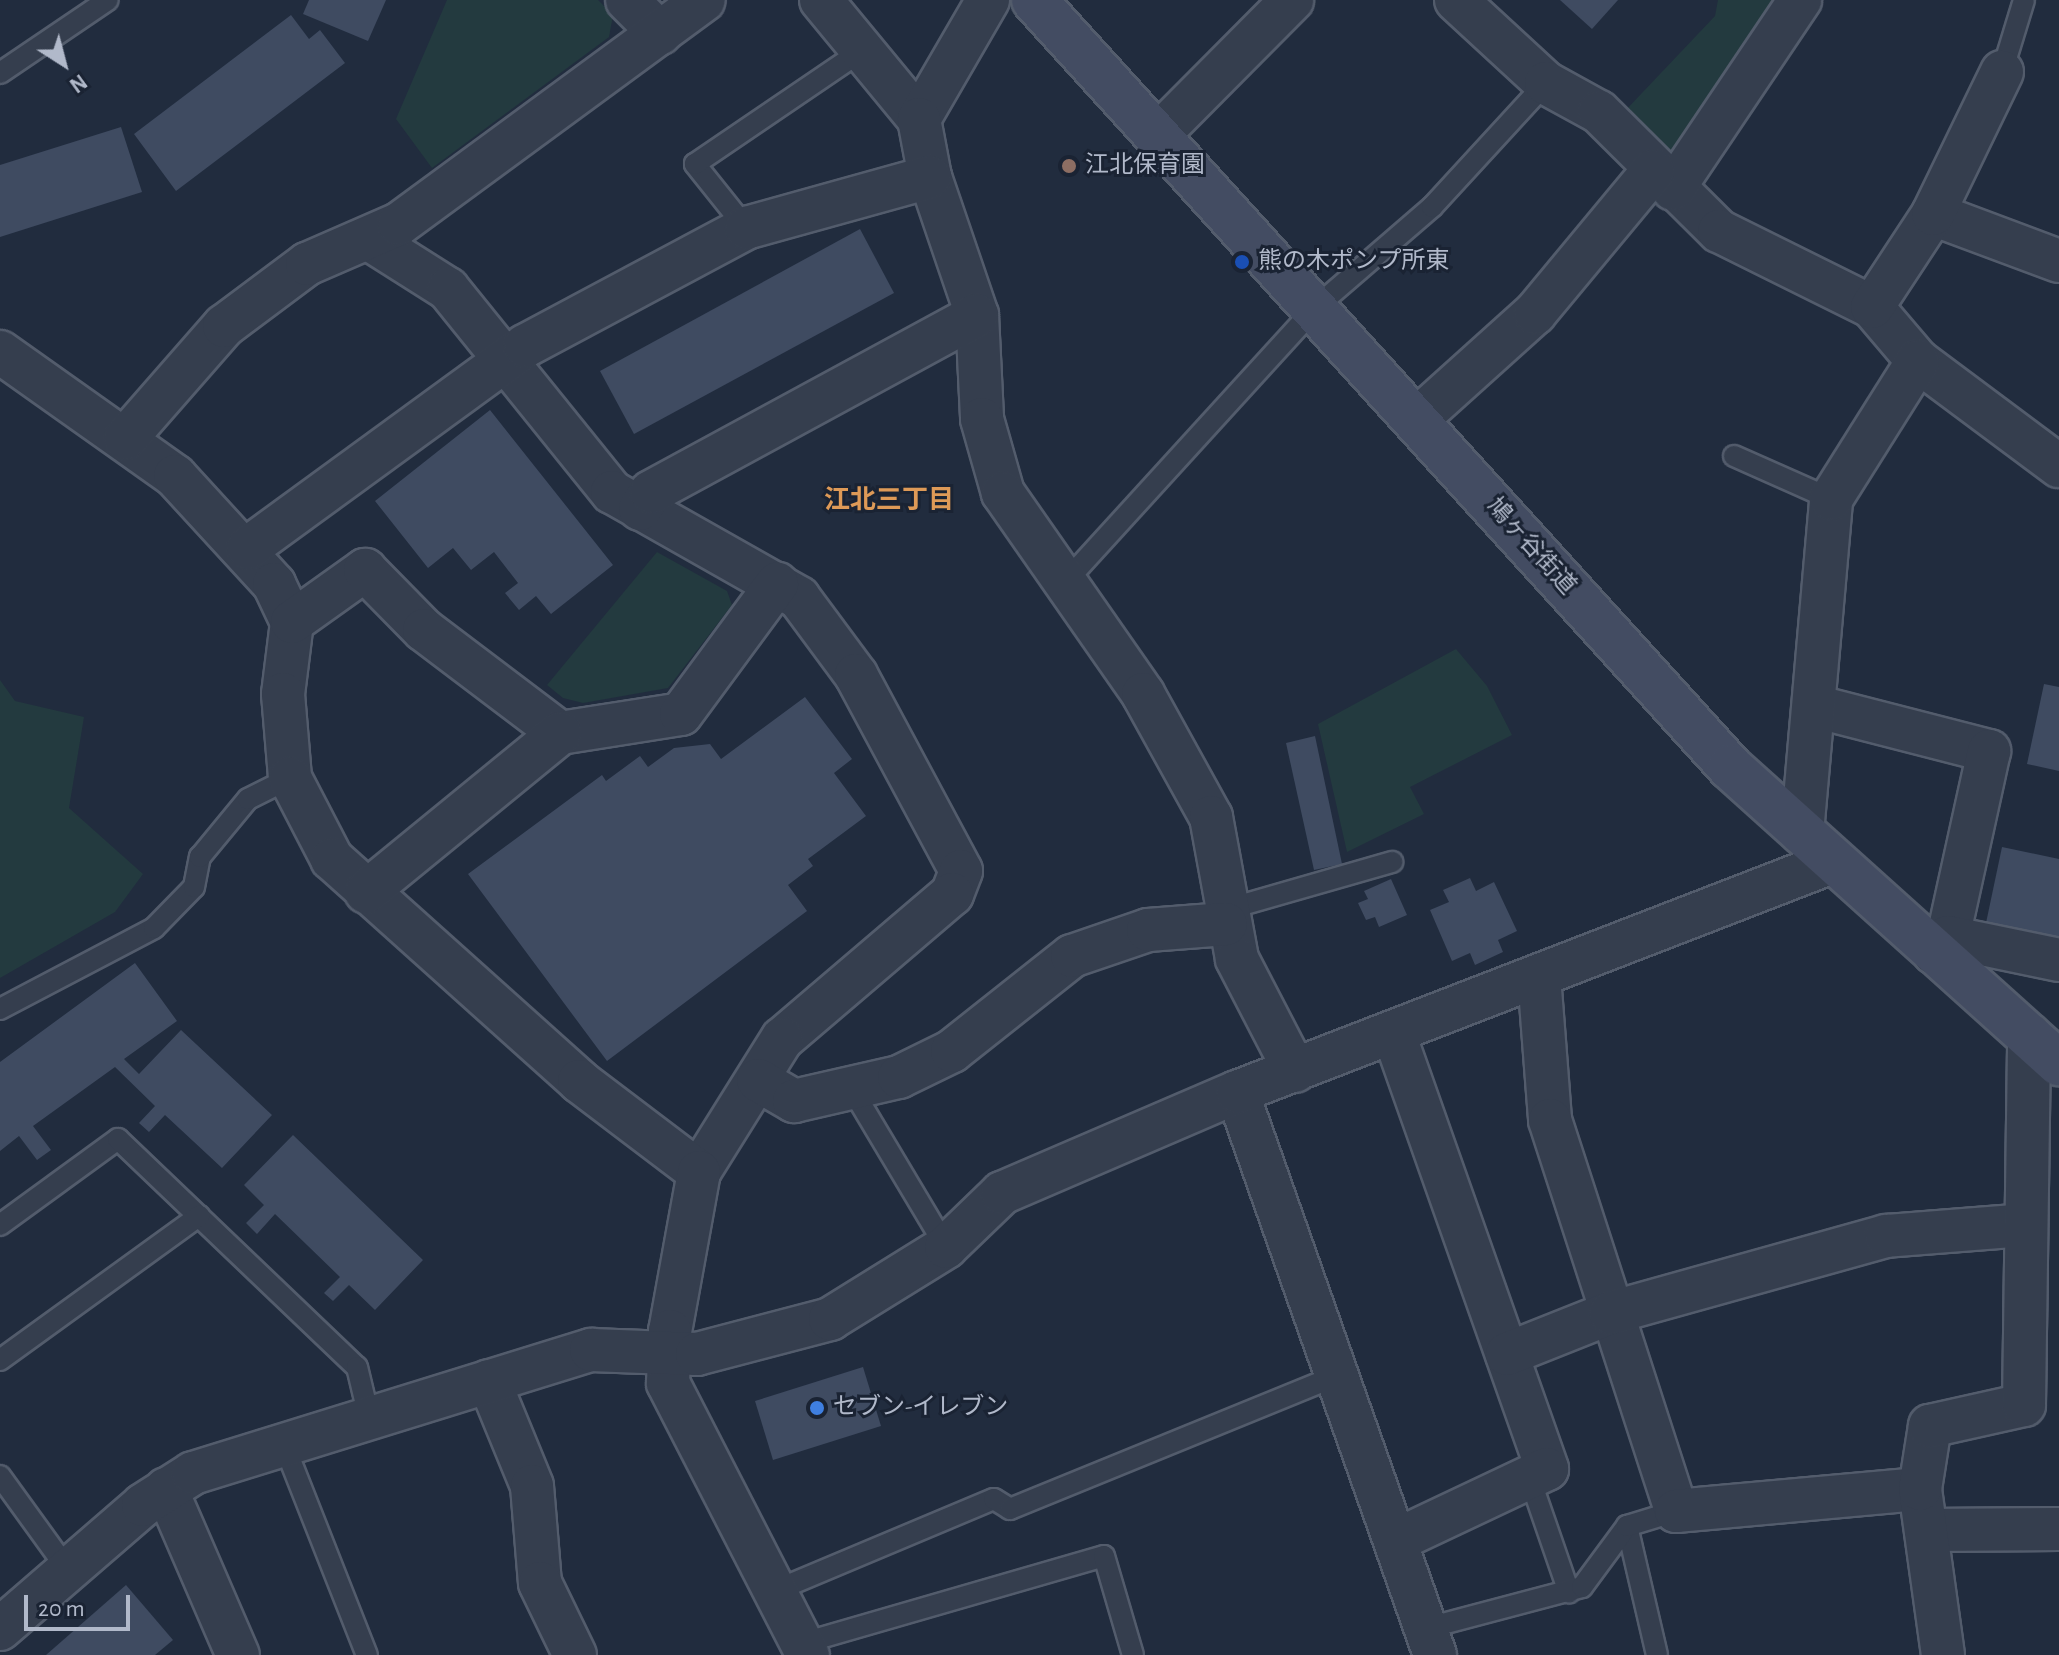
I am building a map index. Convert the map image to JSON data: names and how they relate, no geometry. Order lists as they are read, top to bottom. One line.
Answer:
{"streets":{"main road":["鳩ヶ谷街道"]},"districts":["江北三丁目"],"places":["江北保育園","熊の木ポンプ所東","セブン-イレブン"],"scale_bar":"20 m","north":"bottom right"}
